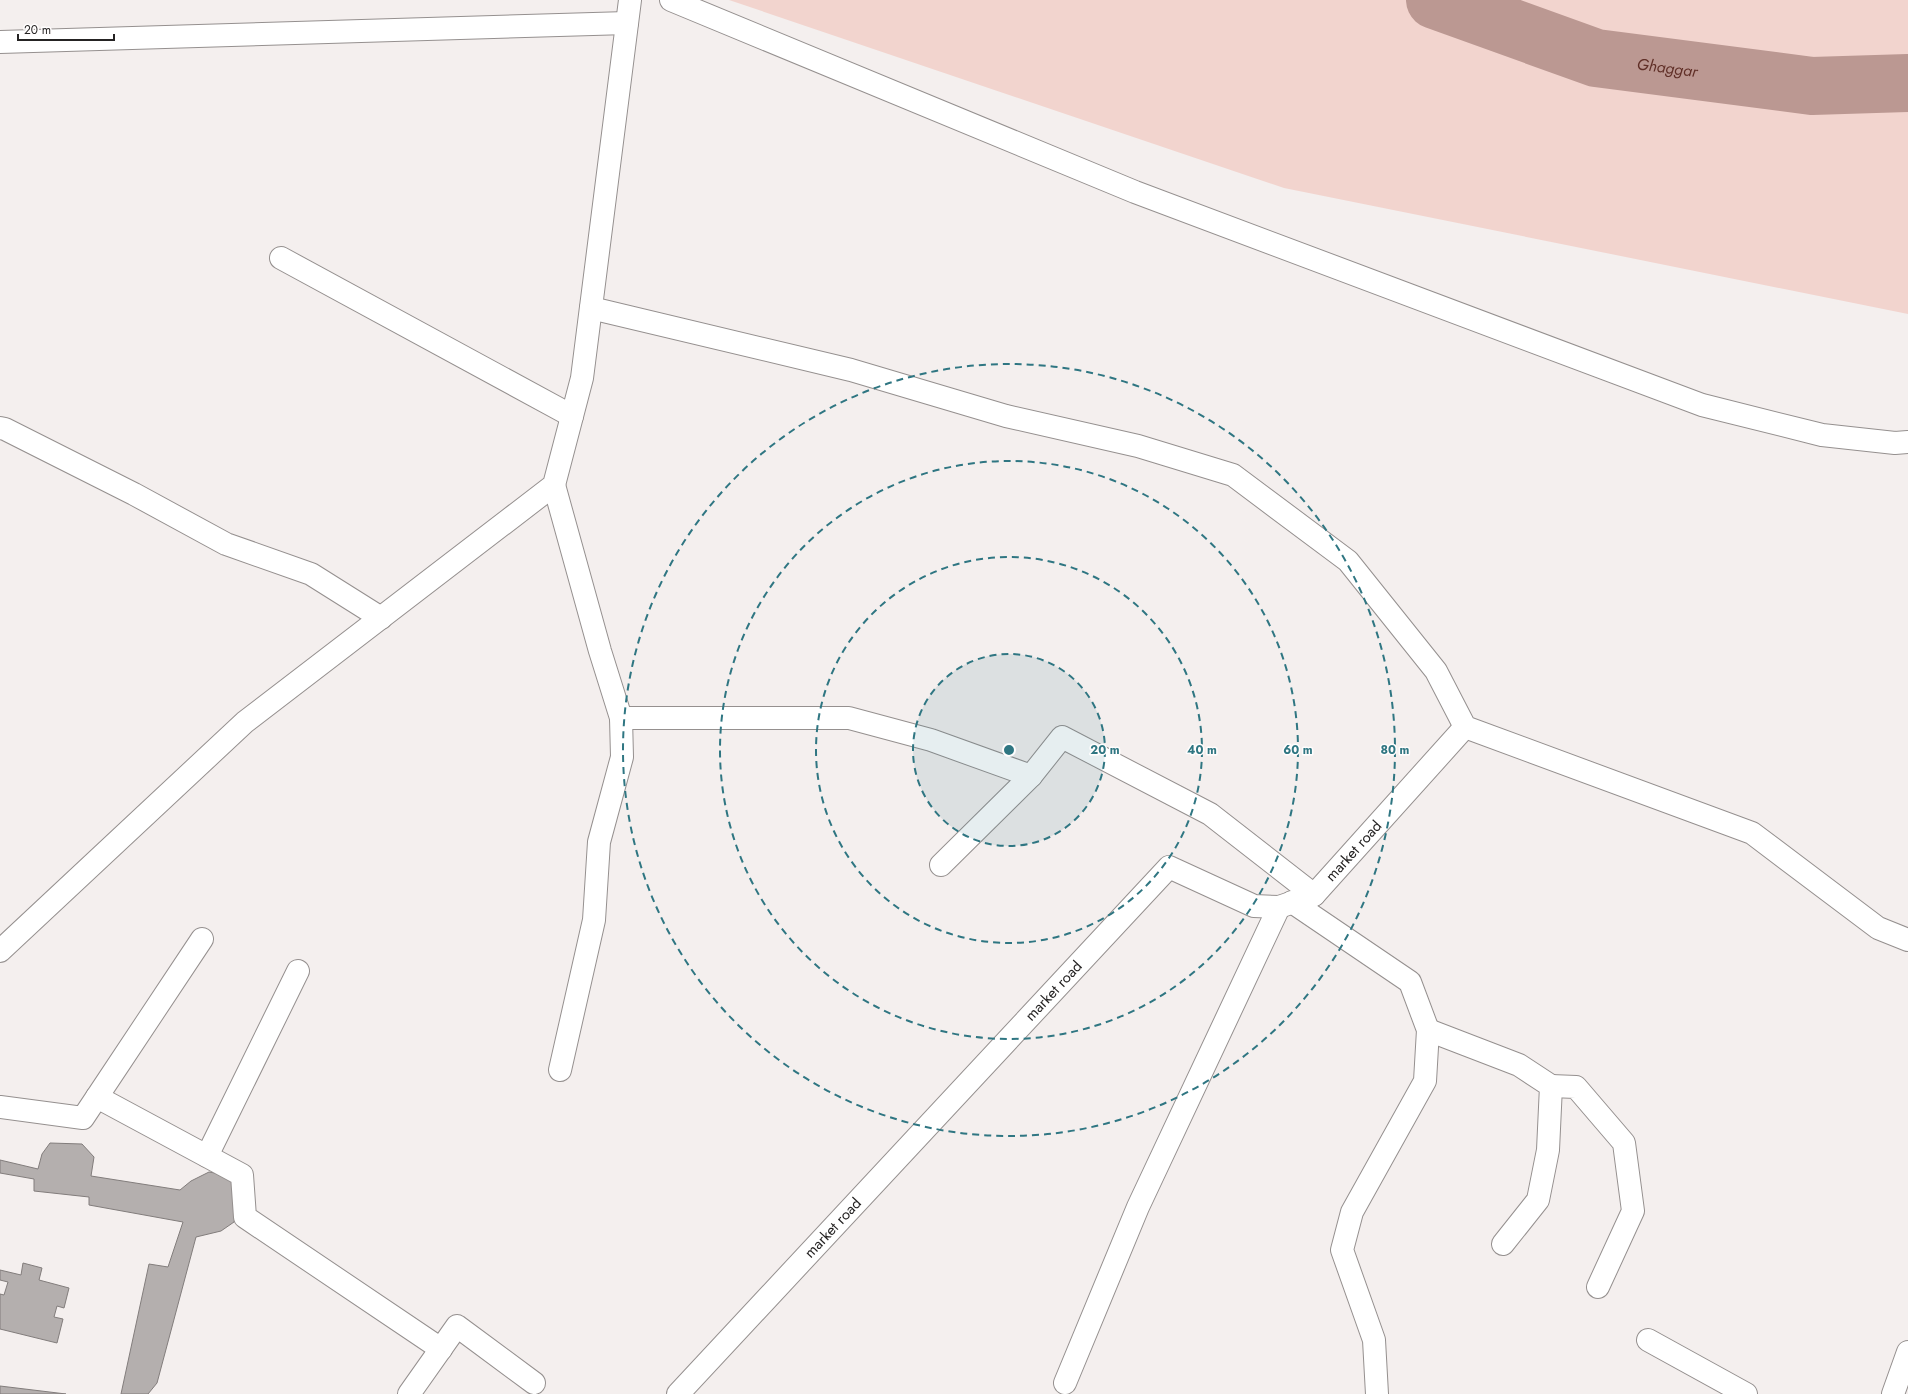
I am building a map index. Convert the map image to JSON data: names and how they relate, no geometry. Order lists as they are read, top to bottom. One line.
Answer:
{"streets":{"street":["market road"]},"water":["Ghaggar"],"scale_bar":"20 m","rings":["20 m","40 m","60 m","80 m"]}
